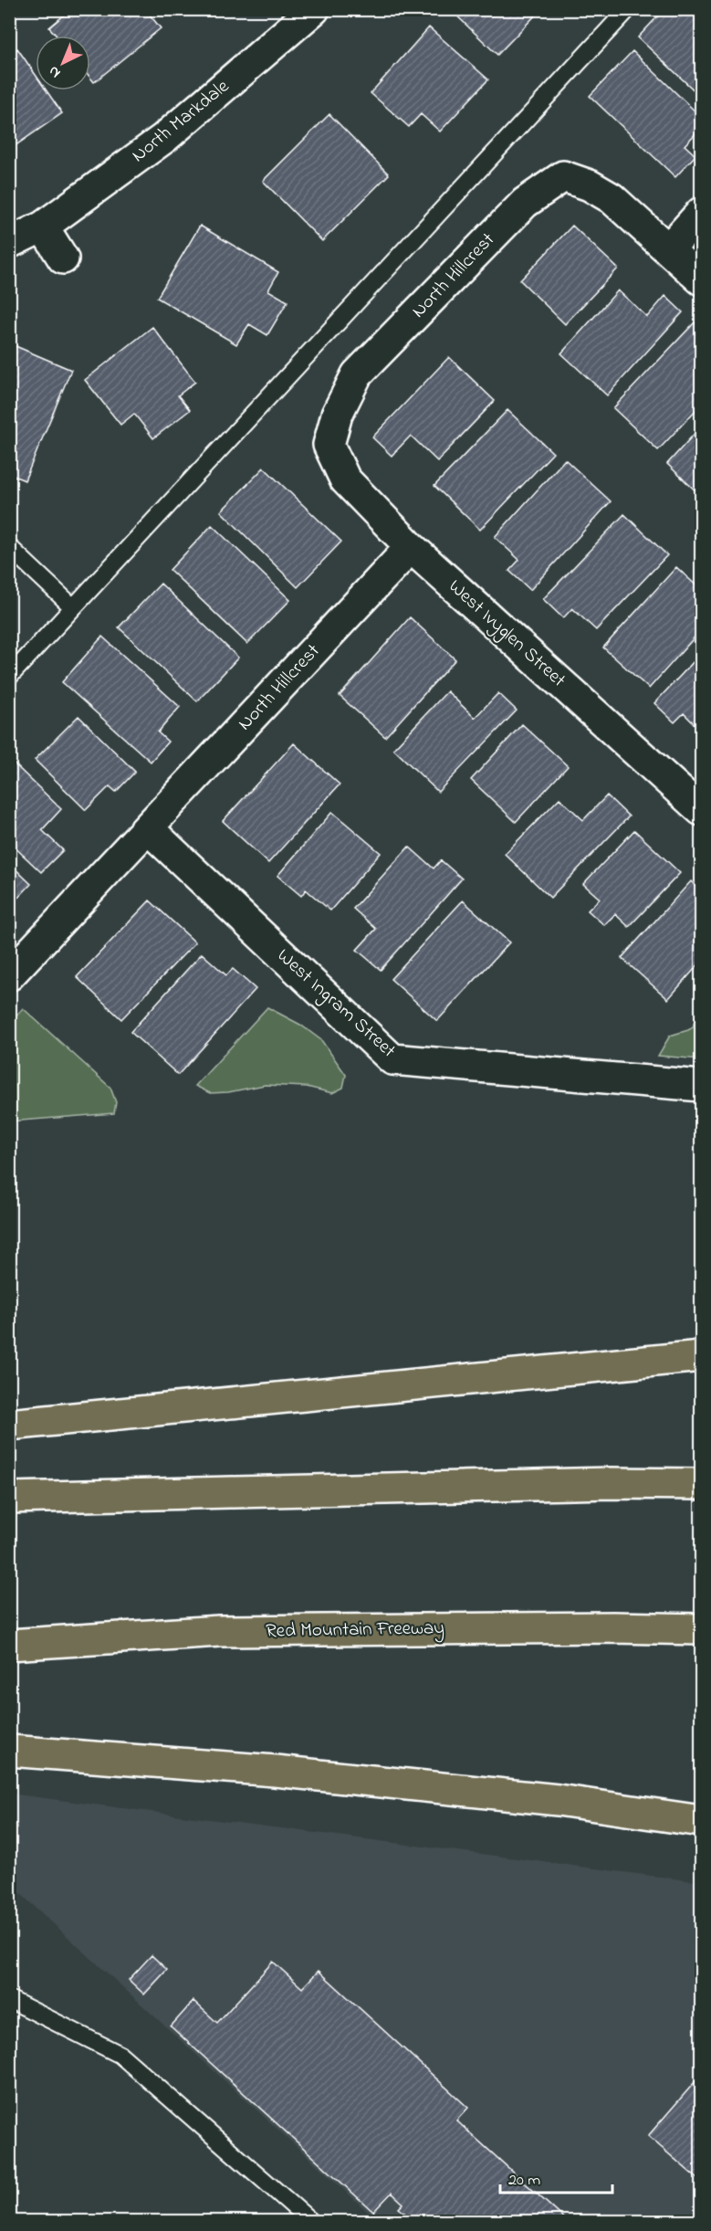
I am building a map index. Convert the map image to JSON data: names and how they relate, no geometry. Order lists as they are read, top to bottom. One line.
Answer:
{"streets":{"highway":["Red Mountain Freeway"],"street":["North Markdale","North Hillcrest","West Ivyglen Street","West Ingram Street"]},"crossings":[["North Hillcrest","West Ivyglen Street"],["North Hillcrest","West Ingram Street"]],"scale_bar":"20 m","north":"bottom left"}
